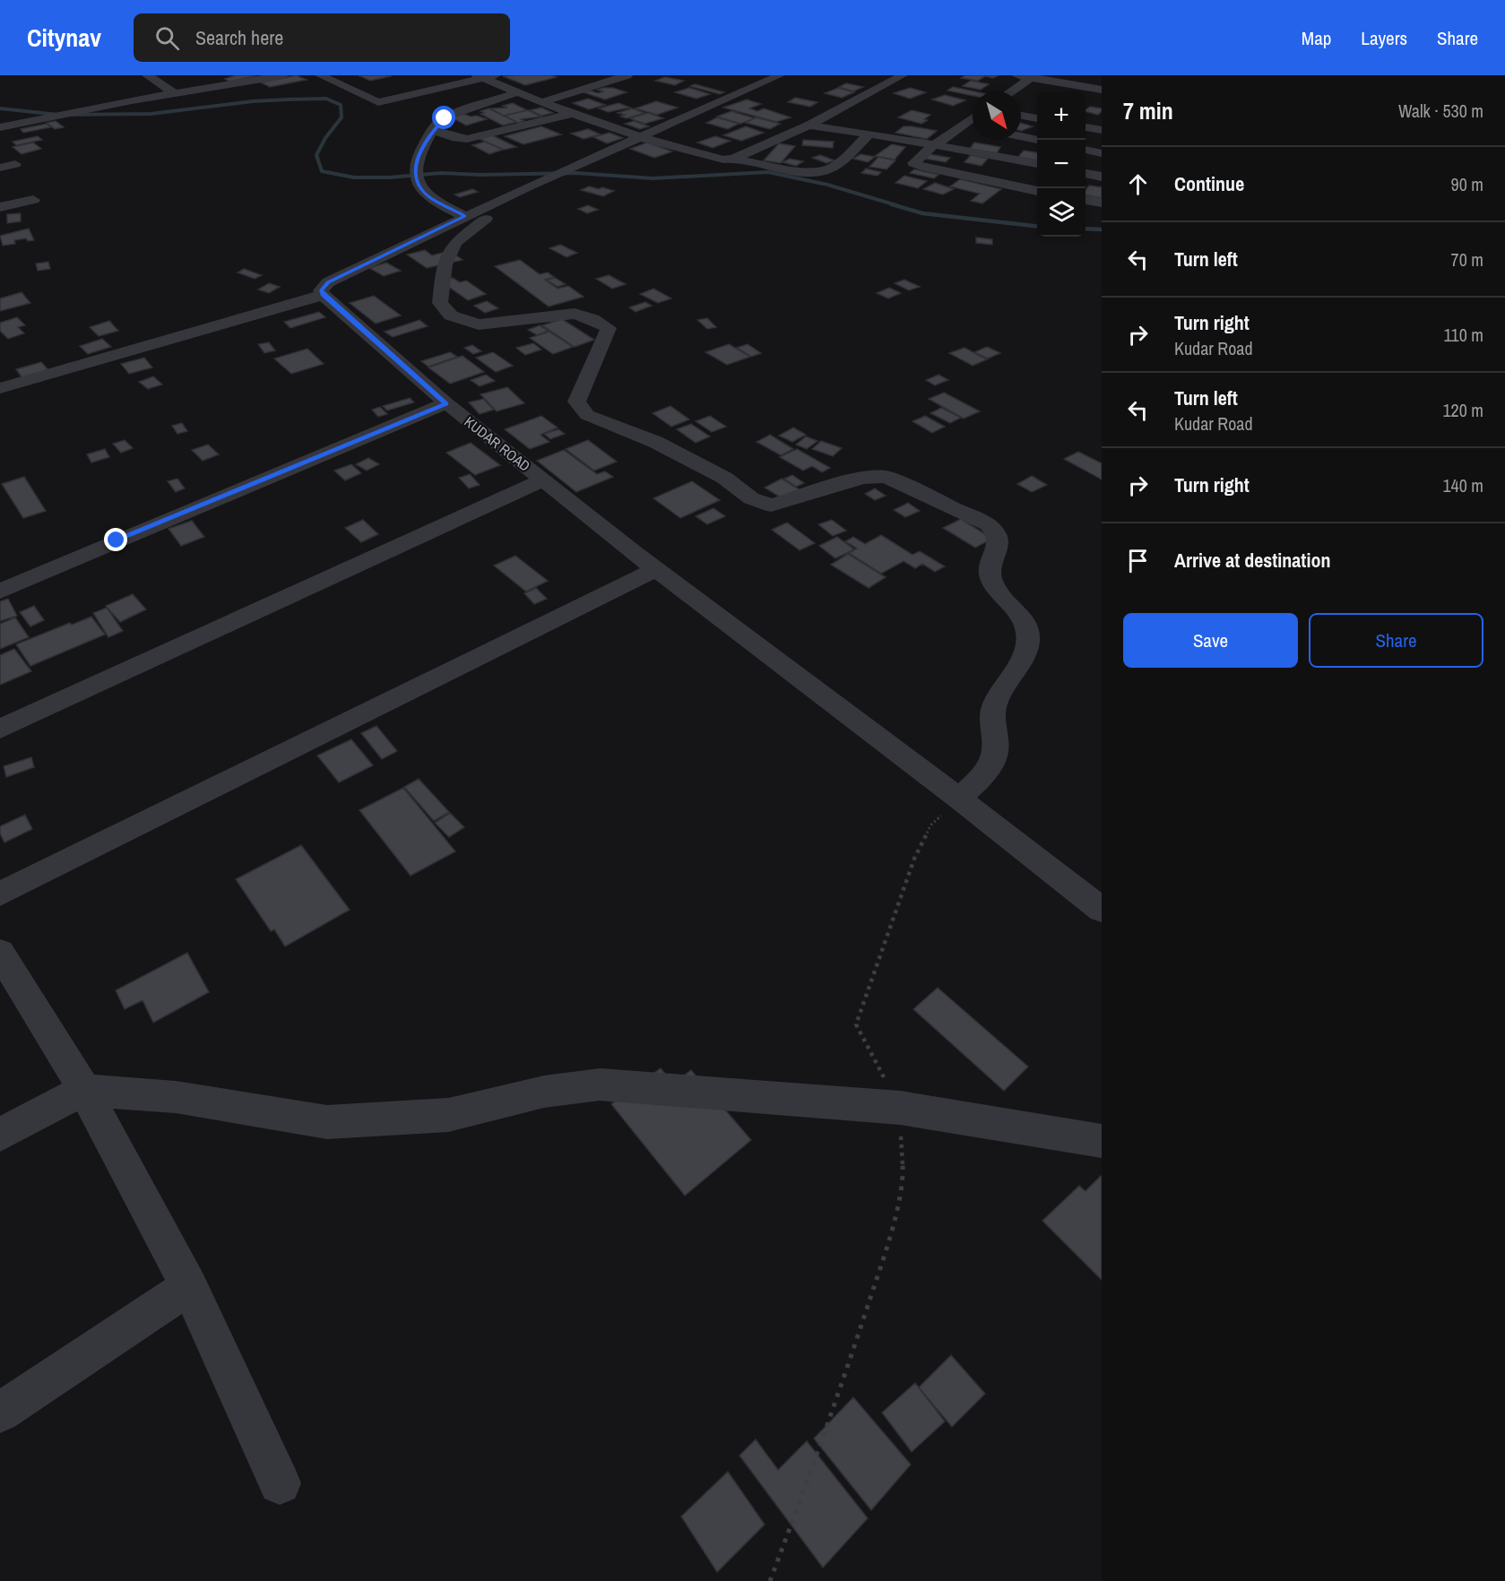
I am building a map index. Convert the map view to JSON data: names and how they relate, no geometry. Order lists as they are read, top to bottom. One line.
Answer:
{"streets":{"street":["KUDAR ROAD"]},"north":"bottom right","page":{"header":"Citynav","search":"Search here","nav":["Map","Layers","Share"],"heading":["7 min","Walk · 530 m"],"map_buttons":["+","−"],"list":[["Continue","90 m"],["Turn left","70 m"],["Turn right","Kudar Road","110 m"],["Turn left","Kudar Road","120 m"],["Turn right","140 m"],"Arrive at destination"],"buttons":["Save","Share"]}}
